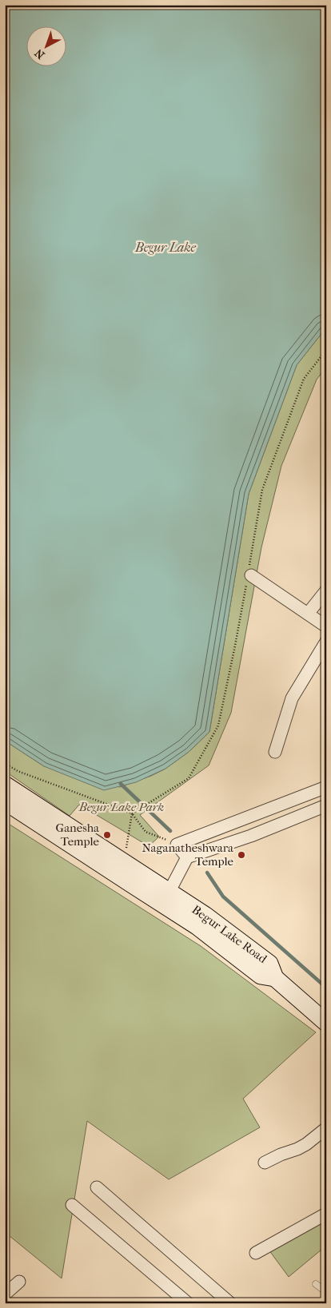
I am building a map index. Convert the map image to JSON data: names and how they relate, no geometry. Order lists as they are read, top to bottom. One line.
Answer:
{"streets":{"main road":["Begur Lake Road"]},"water":["Begur Lake"],"parks":["Begur Lake Park"],"places":["Ganesha Temple","Naganatheshwara Temple"],"north":"bottom left"}
